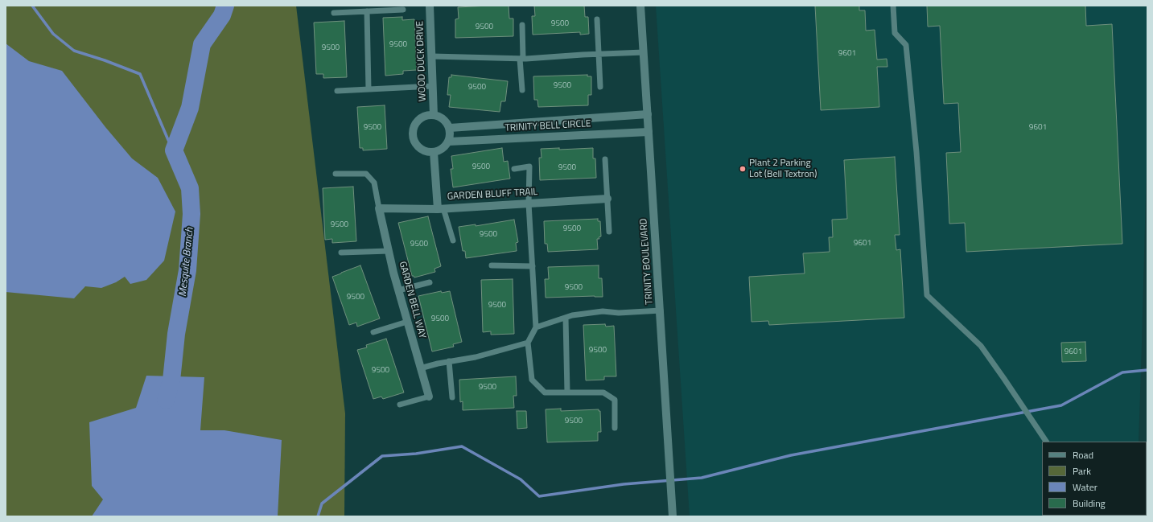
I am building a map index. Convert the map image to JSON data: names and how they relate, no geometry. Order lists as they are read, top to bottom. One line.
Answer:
{"streets":{"street":["WOOD DUCK DRIVE","TRINITY BELL CIRCLE","GARDEN BLUFF TRAIL","TRINITY BOULEVARD","GARDEN BELL WAY"]},"crossings":[["WOOD DUCK DRIVE","TRINITY BELL CIRCLE"],["TRINITY BELL CIRCLE","TRINITY BOULEVARD"],["GARDEN BLUFF TRAIL","GARDEN BELL WAY"]],"water":["Mesquite Branch"],"places":["Plant 2 Parking Lot (Bell Textron)"],"house_numbers":["9500","9500","9500","9500","9601","9500","9500","9500","9601","9500","9500","9500","9500","9500","9601","9500","9500","9500","9500","9500","9500","9601","9500","9500","9500"],"legend":["Road","Park","Water","Building"]}
